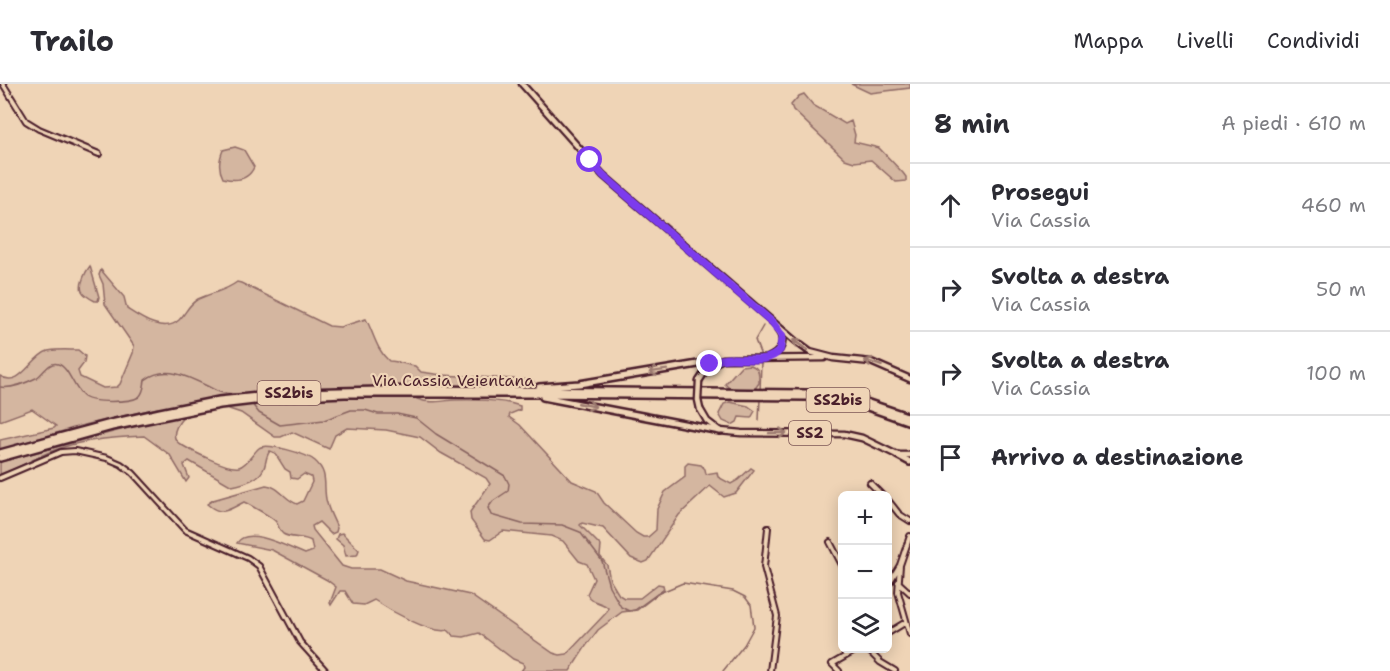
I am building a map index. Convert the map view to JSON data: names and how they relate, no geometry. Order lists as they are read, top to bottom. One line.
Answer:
{"streets":{"highway":["Via Cassia Veientana","SS2bis","SS2"]},"page":{"header":"Trailo","nav":["Mappa","Livelli","Condividi"],"heading":["8 min","A piedi · 610 m"],"list":[["Prosegui","Via Cassia","460 m"],["Svolta a destra","Via Cassia","50 m"],["Svolta a destra","Via Cassia","100 m"],"Arrivo a destinazione"],"map_buttons":["+","−"]}}
